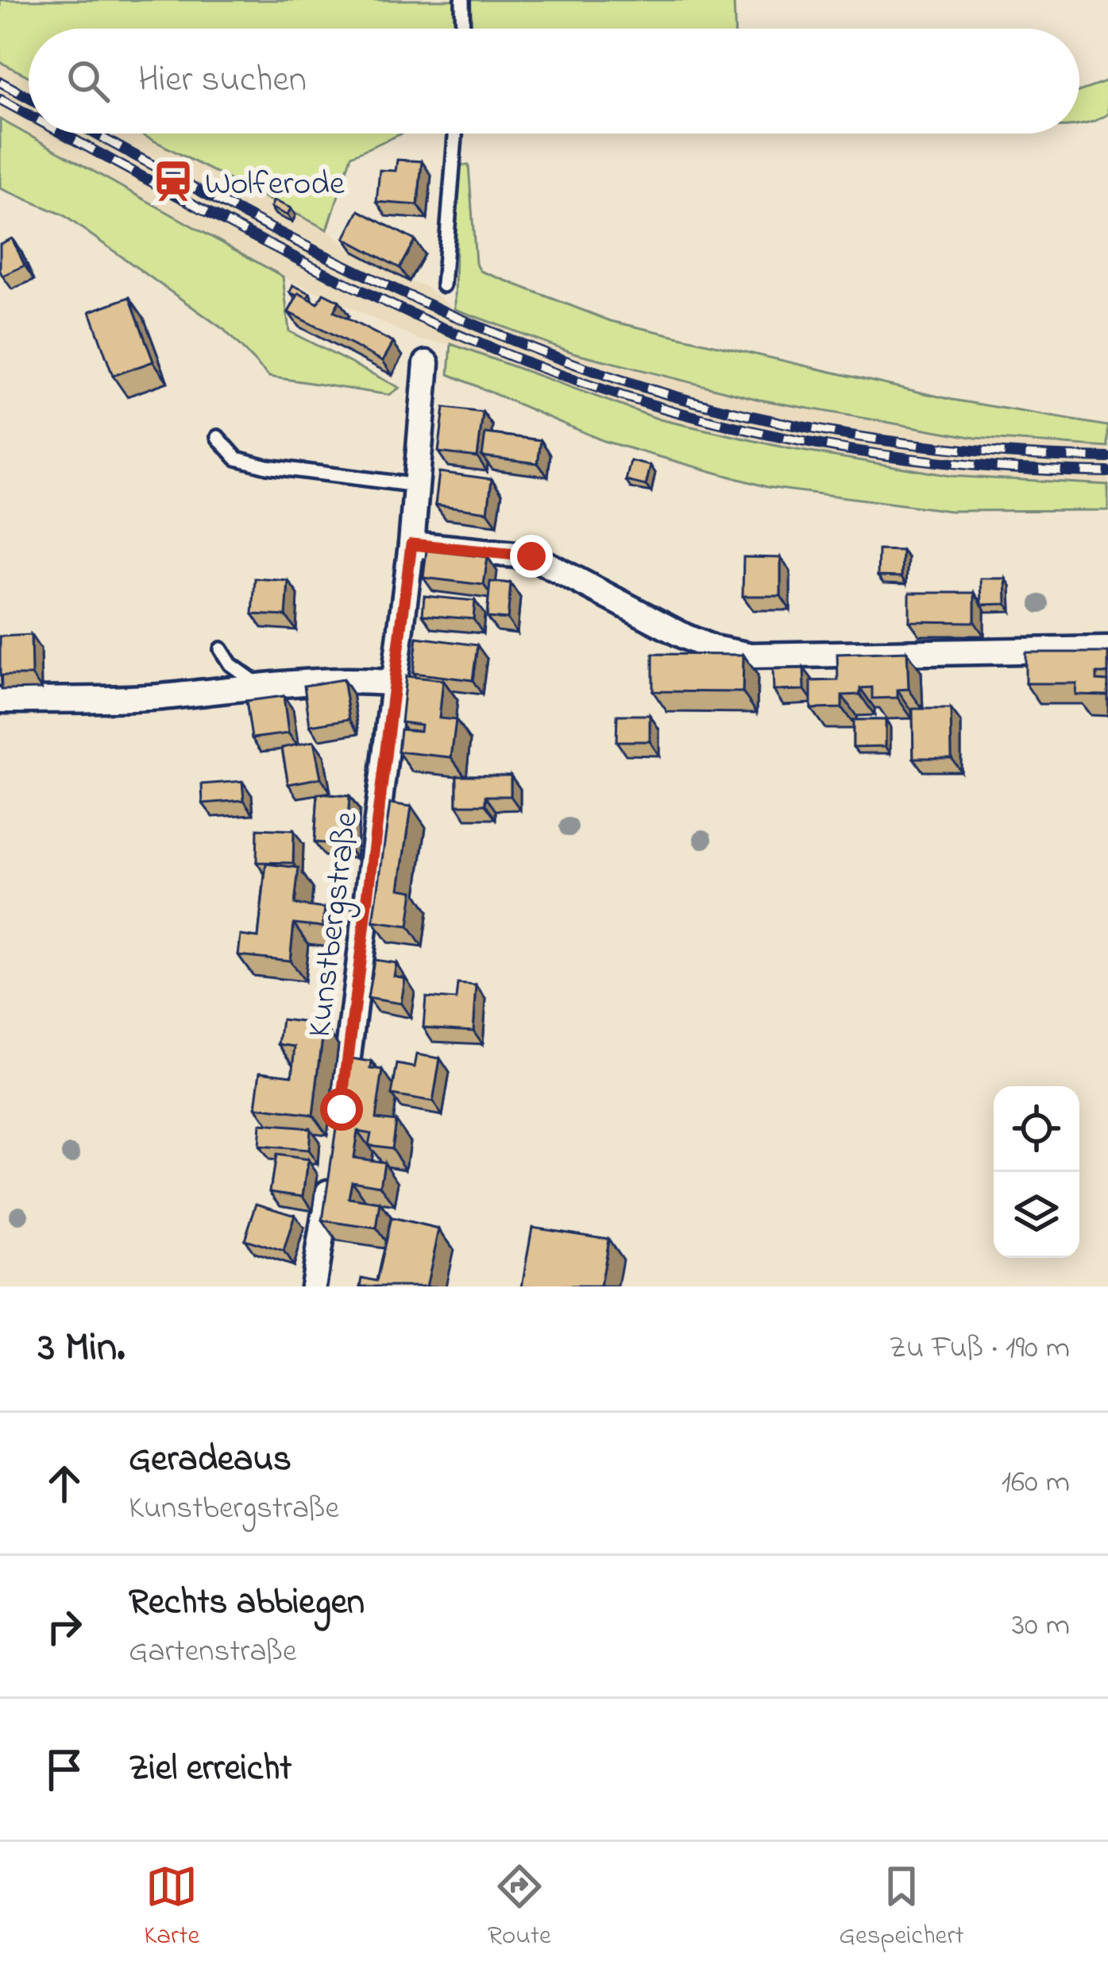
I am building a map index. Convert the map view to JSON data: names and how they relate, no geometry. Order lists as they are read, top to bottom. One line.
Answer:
{"streets":{"street":["Kunstbergstraße"]},"places":{"station":["Wolferode"]},"page":{"search":"Hier suchen","heading":["3 Min.","Zu Fuß · 190 m"],"list":[["Geradeaus","Kunstbergstraße","160 m"],["Rechts abbiegen","Gartenstraße","30 m"],"Ziel erreicht"],"nav":["Karte","Route","Gespeichert"]}}
